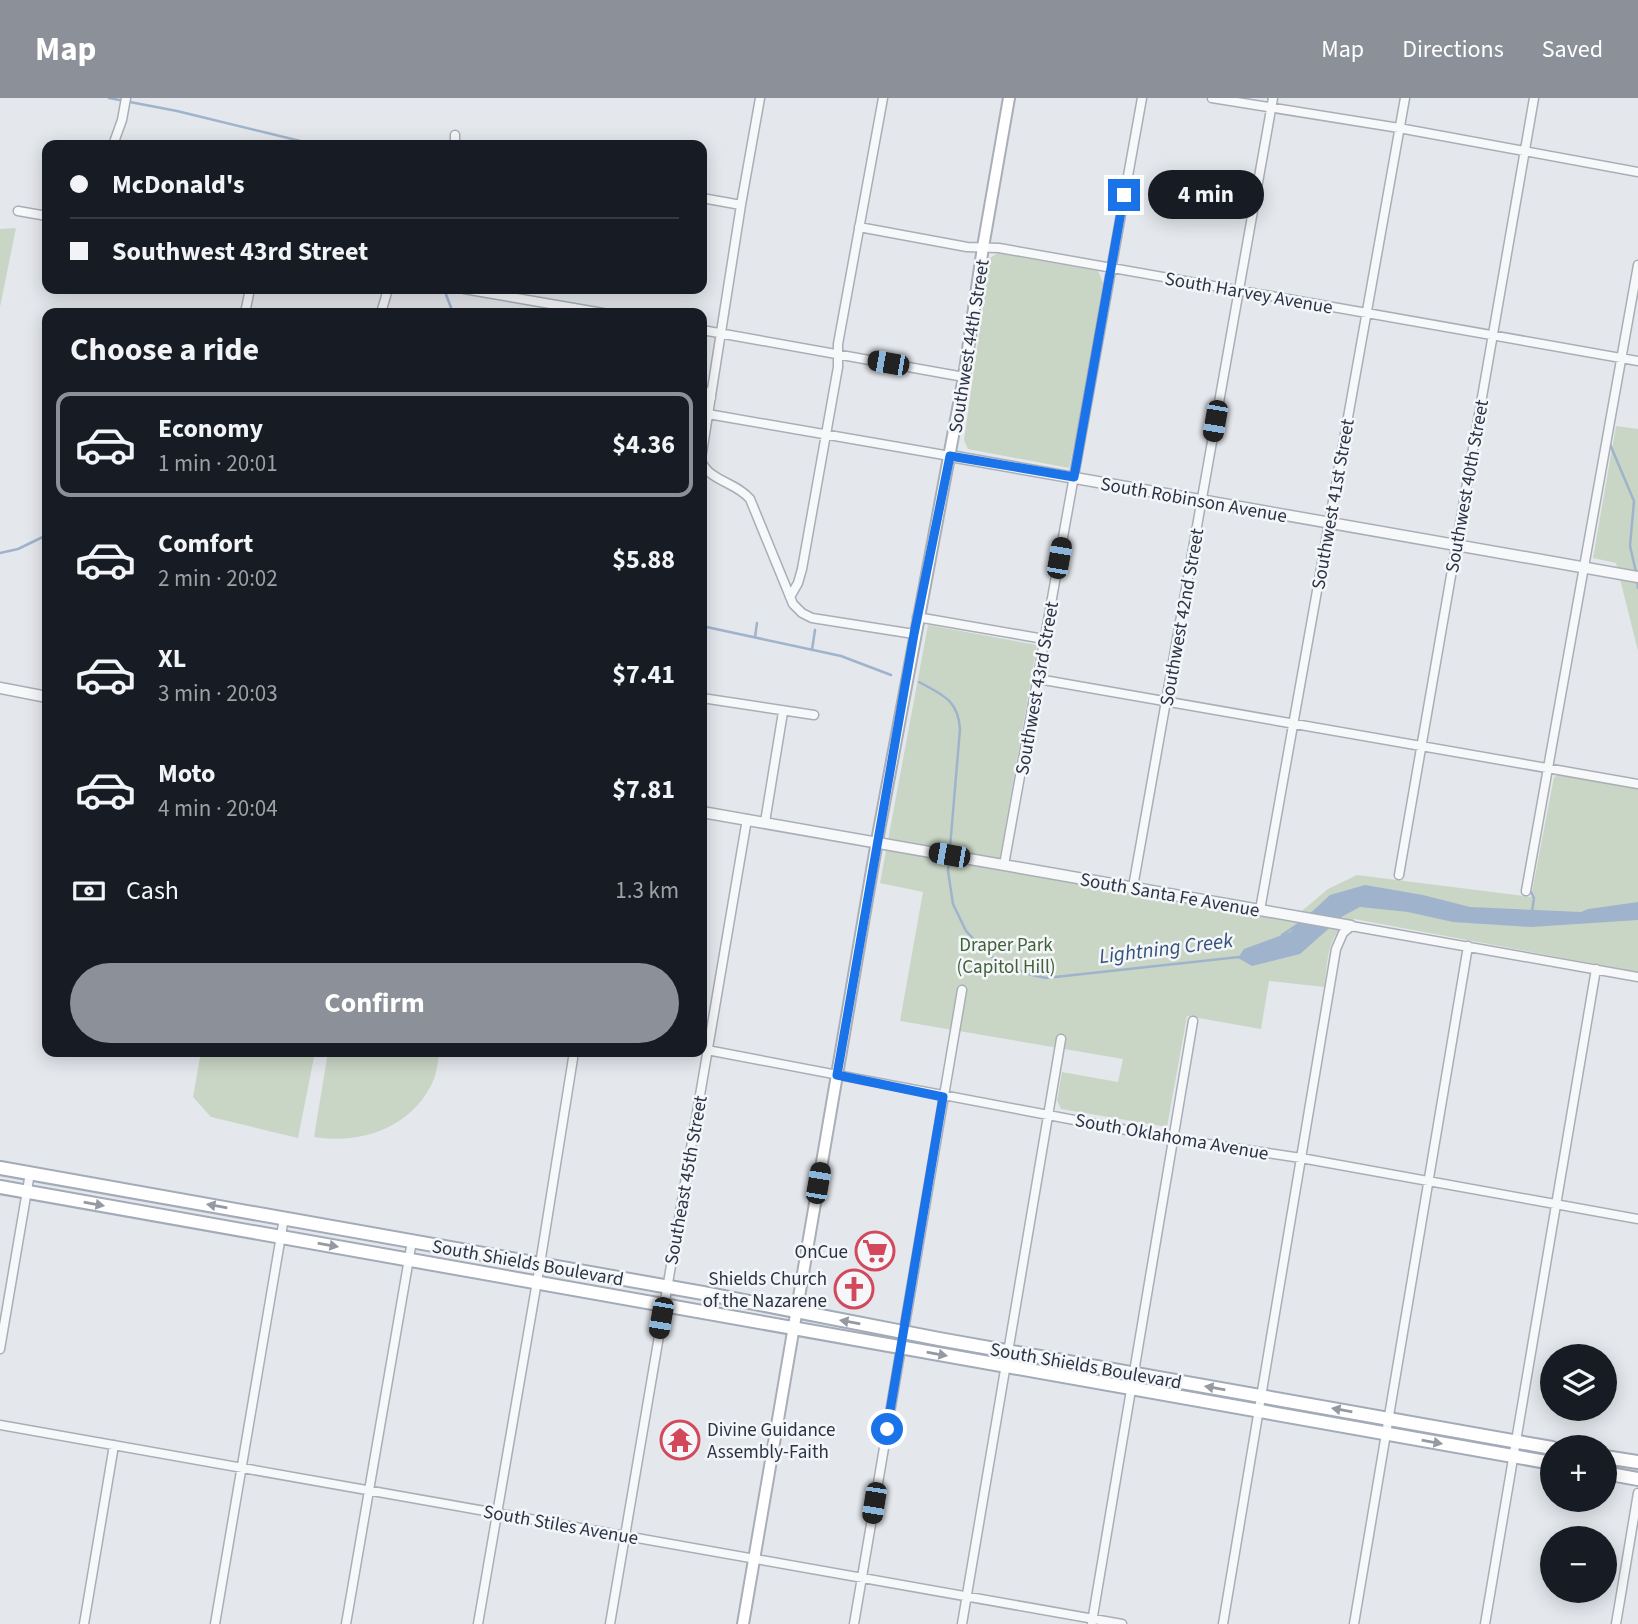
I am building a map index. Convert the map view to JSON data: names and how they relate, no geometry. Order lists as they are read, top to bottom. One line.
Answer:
{"streets":{"main road":["Southwest 44th Street","South Shields Boulevard"],"street":["South Harvey Avenue","Southwest 40th Street","South Robinson Avenue","Southwest 41st Street","Southwest 42nd Street","Southwest 43rd Street","South Santa Fe Avenue","South Oklahoma Avenue","Southeast 45th Street","South Stiles Avenue"]},"crossings":[["South Harvey Avenue","Southwest 44th Street"],["South Harvey Avenue","Southwest 40th Street"],["South Harvey Avenue","Southwest 41st Street"],["South Harvey Avenue","Southwest 42nd Street"],["South Harvey Avenue","Southwest 43rd Street"],["Southwest 44th Street","South Robinson Avenue"],["Southwest 44th Street","South Santa Fe Avenue"],["Southwest 44th Street","South Oklahoma Avenue"],["Southwest 44th Street","South Shields Boulevard"],["Southwest 44th Street","South Stiles Avenue"],["Southwest 40th Street","South Robinson Avenue"],["South Robinson Avenue","Southwest 41st Street"],["South Robinson Avenue","Southwest 42nd Street"],["South Robinson Avenue","Southwest 43rd Street"],["Southwest 41st Street","South Santa Fe Avenue"],["Southwest 42nd Street","South Santa Fe Avenue"],["Southwest 43rd Street","South Santa Fe Avenue"],["South Santa Fe Avenue","Southeast 45th Street"],["South Oklahoma Avenue","Southeast 45th Street"],["Southeast 45th Street","South Shields Boulevard"],["Southeast 45th Street","South Stiles Avenue"]],"water":["Lightning Creek"],"parks":["Draper Park (Capitol Hill)"],"places":{"supermarket":["OnCue"],"church":["Shields Church of the Nazarene"],"temple":["Divine Guidance Assembly-Faith"]},"page":{"header":"Map","nav":["Map","Directions","Saved"],"banner":["McDonald's","Southwest 43rd Street"],"bubble":"4 min","heading":"Choose a ride","list":[{"name":"Economy","note":"1 min · 20:01","value":"$4.36"},{"name":"Comfort","note":"2 min · 20:02","value":"$5.88"},{"name":"XL","note":"3 min · 20:03","value":"$7.41"},{"name":"Moto","note":"4 min · 20:04","value":"$7.81"}],"pay":["Cash","1.3 km"],"buttons":"Confirm","map_buttons":["+","−"]}}
